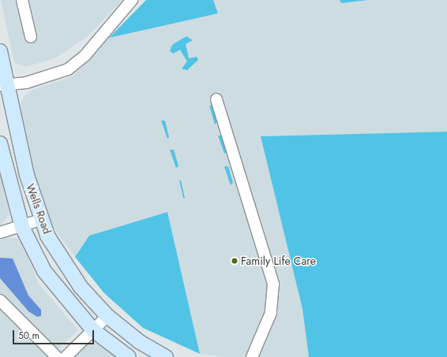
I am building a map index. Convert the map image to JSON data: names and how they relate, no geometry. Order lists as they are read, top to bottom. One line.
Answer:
{"streets":{"main road":["Wells Road"]},"places":["Family Life Care"],"scale_bar":"50 m"}
